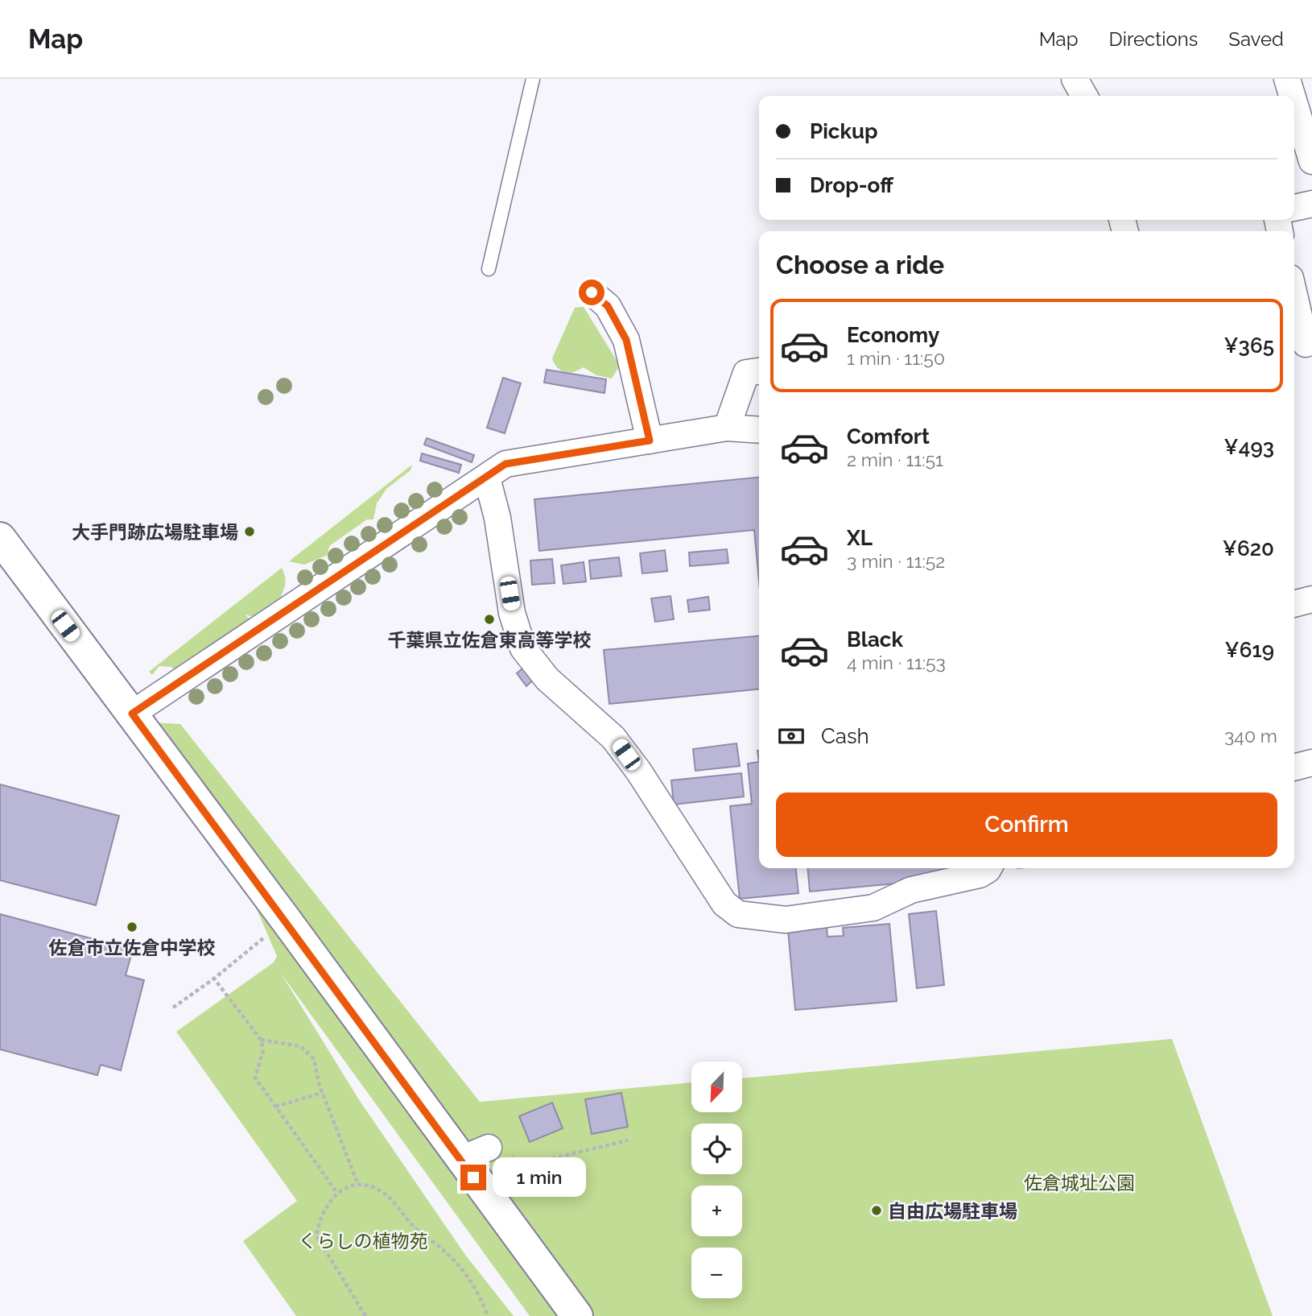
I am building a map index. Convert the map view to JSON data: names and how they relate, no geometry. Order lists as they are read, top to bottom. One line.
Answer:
{"parks":["佐倉城址公園","くらしの植物苑"],"places":["大手門跡広場駐車場","千葉県立佐倉東高等学校","佐倉市立佐倉中学校","自由広場駐車場"],"north":"bottom left","page":{"header":"Map","nav":["Map","Directions","Saved"],"banner":["Pickup","Drop-off"],"heading":"Choose a ride","list":[{"name":"Economy","note":"1 min · 11:50","value":"¥365"},{"name":"Comfort","note":"2 min · 11:51","value":"¥493"},{"name":"XL","note":"3 min · 11:52","value":"¥620"},{"name":"Black","note":"4 min · 11:53","value":"¥619"}],"pay":["Cash","340 m"],"buttons":"Confirm","map_buttons":["+","−"],"bubble":"1 min"}}
